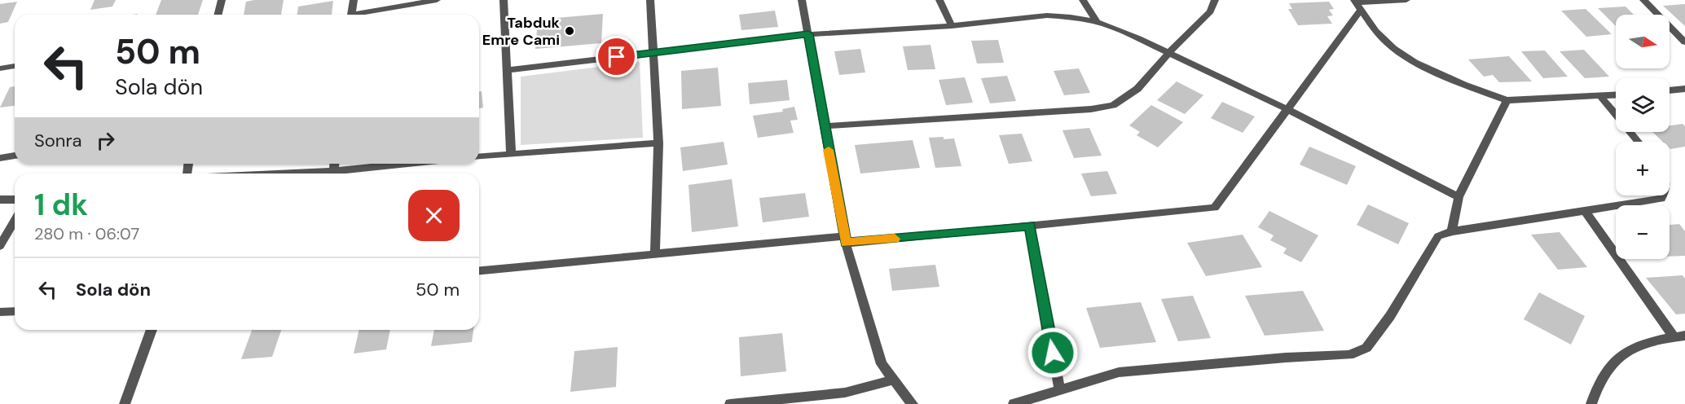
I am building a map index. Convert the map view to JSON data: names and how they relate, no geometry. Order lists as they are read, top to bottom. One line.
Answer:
{"places":["Tabduk Emre Cami"],"north":"right","page":{"map_buttons":["+","−"],"turn":["50 m","Sola dön"],"then":"Sonra","heading":["1 dk","280 m · 06:07"],"list":[{"name":"Sola dön","value":"50 m"}]}}
